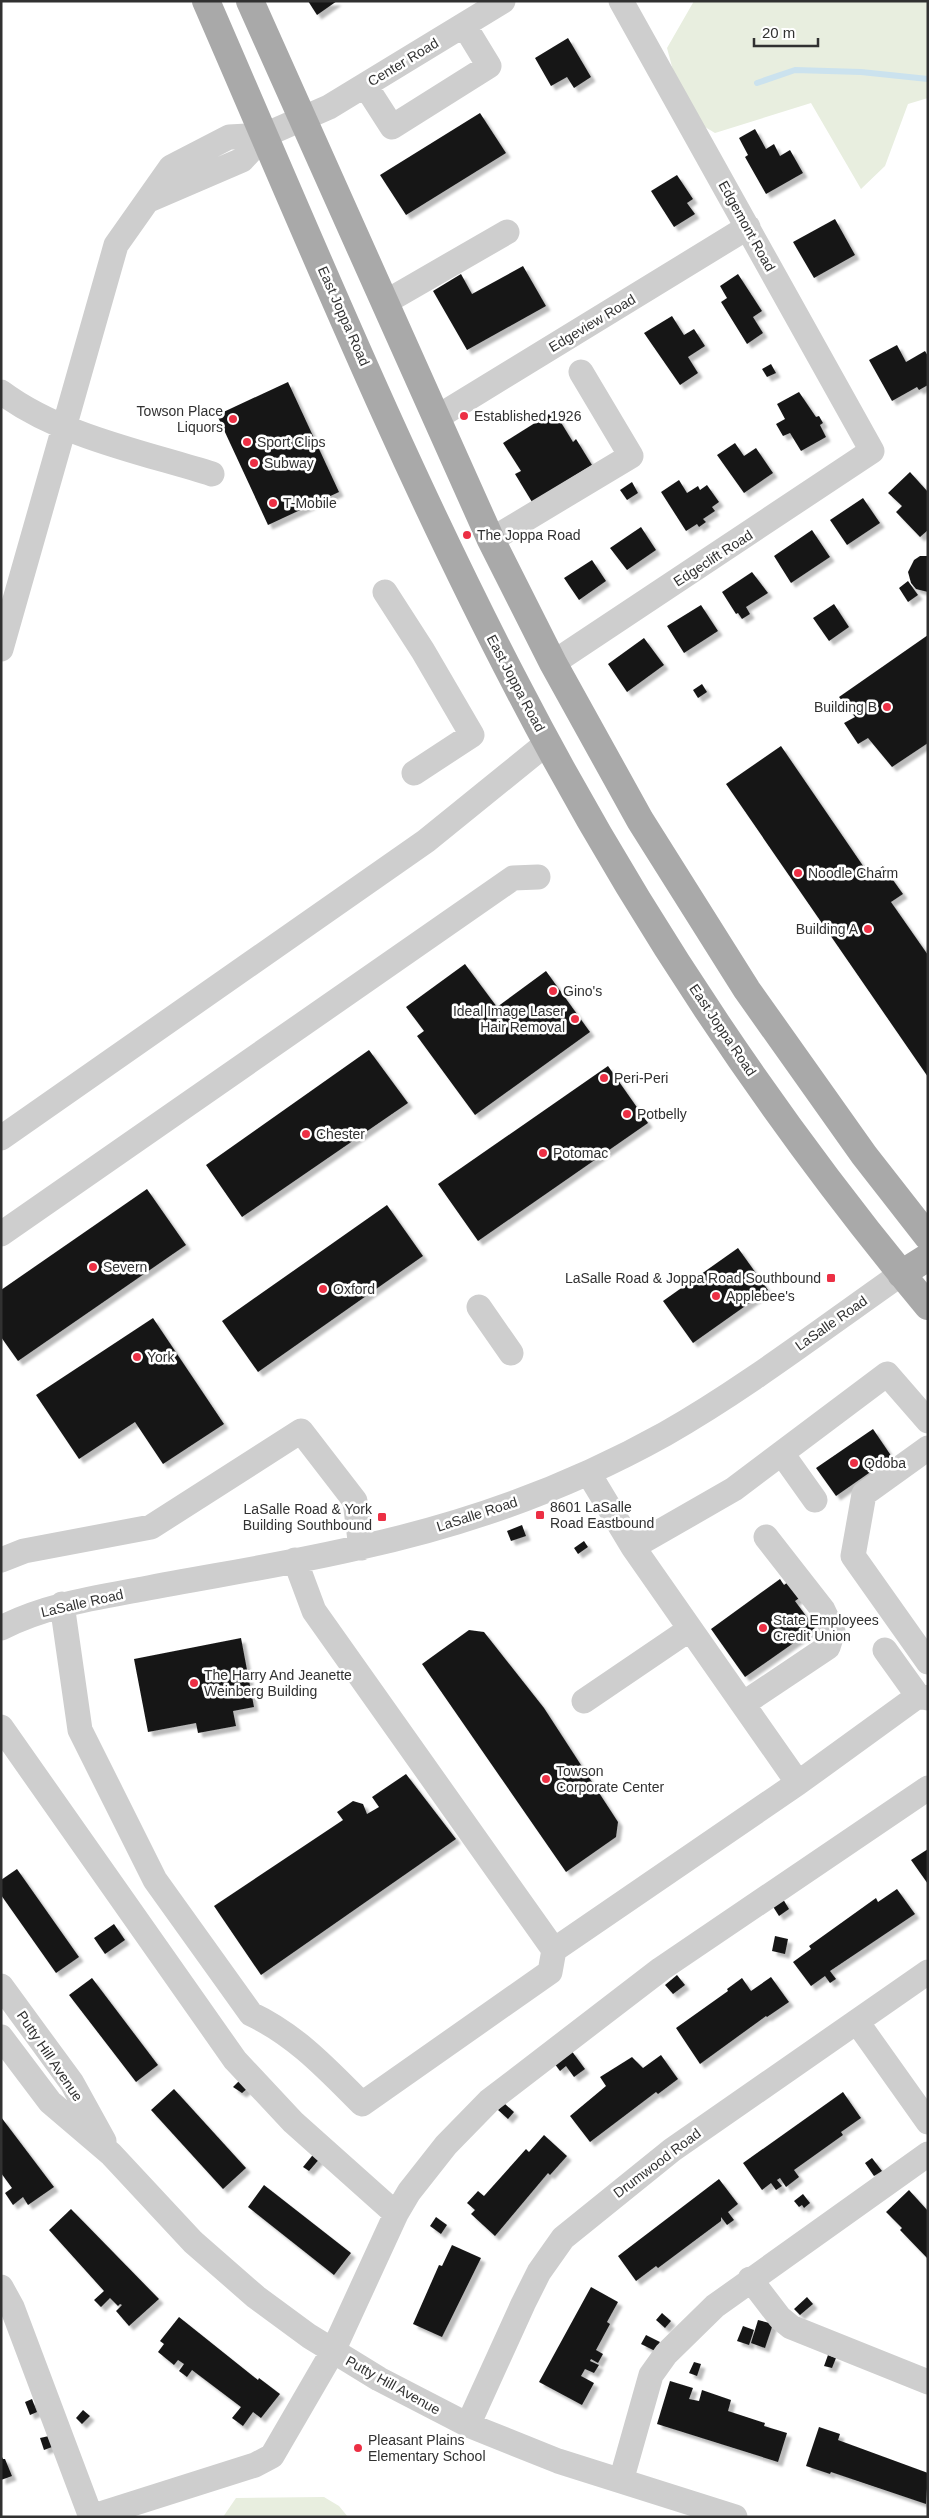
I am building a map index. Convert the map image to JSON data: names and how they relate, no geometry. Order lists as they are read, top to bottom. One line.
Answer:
{"streets":{"main road":["East Joppa Road"],"street":["Center Road","Edgemont Road","Edgeview Road","Edgeclift Road","LaSalle Road","Putty Hill Avenue","Drumwood Road"]},"crossings":[["Center Road","East Joppa Road"],["Edgemont Road","Edgeview Road"],["Edgemont Road","Edgeclift Road"],["East Joppa Road","LaSalle Road"],["Putty Hill Avenue","Drumwood Road"]],"places":{"other":["Established 1926","Towson Place Liquors","Sport Clips","Subway","T-Mobile","The Joppa Road","Building B","Noodle Charm","Building A","Gino's","Ideal Image Laser Hair Removal","Peri-Peri","Potbelly","Chester","Potomac","Severn","Oxford","Applebee's","York","Qdoba","State Employees Credit Union","The Harry And Jeanette Weinberg Building","Towson Corporate Center","Pleasant Plains Elementary School"],"transit":["LaSalle Road & Joppa Road Southbound","8601 LaSalle Road Eastbound","LaSalle Road & York Building Southbound"]},"scale_bar":"20 m"}
